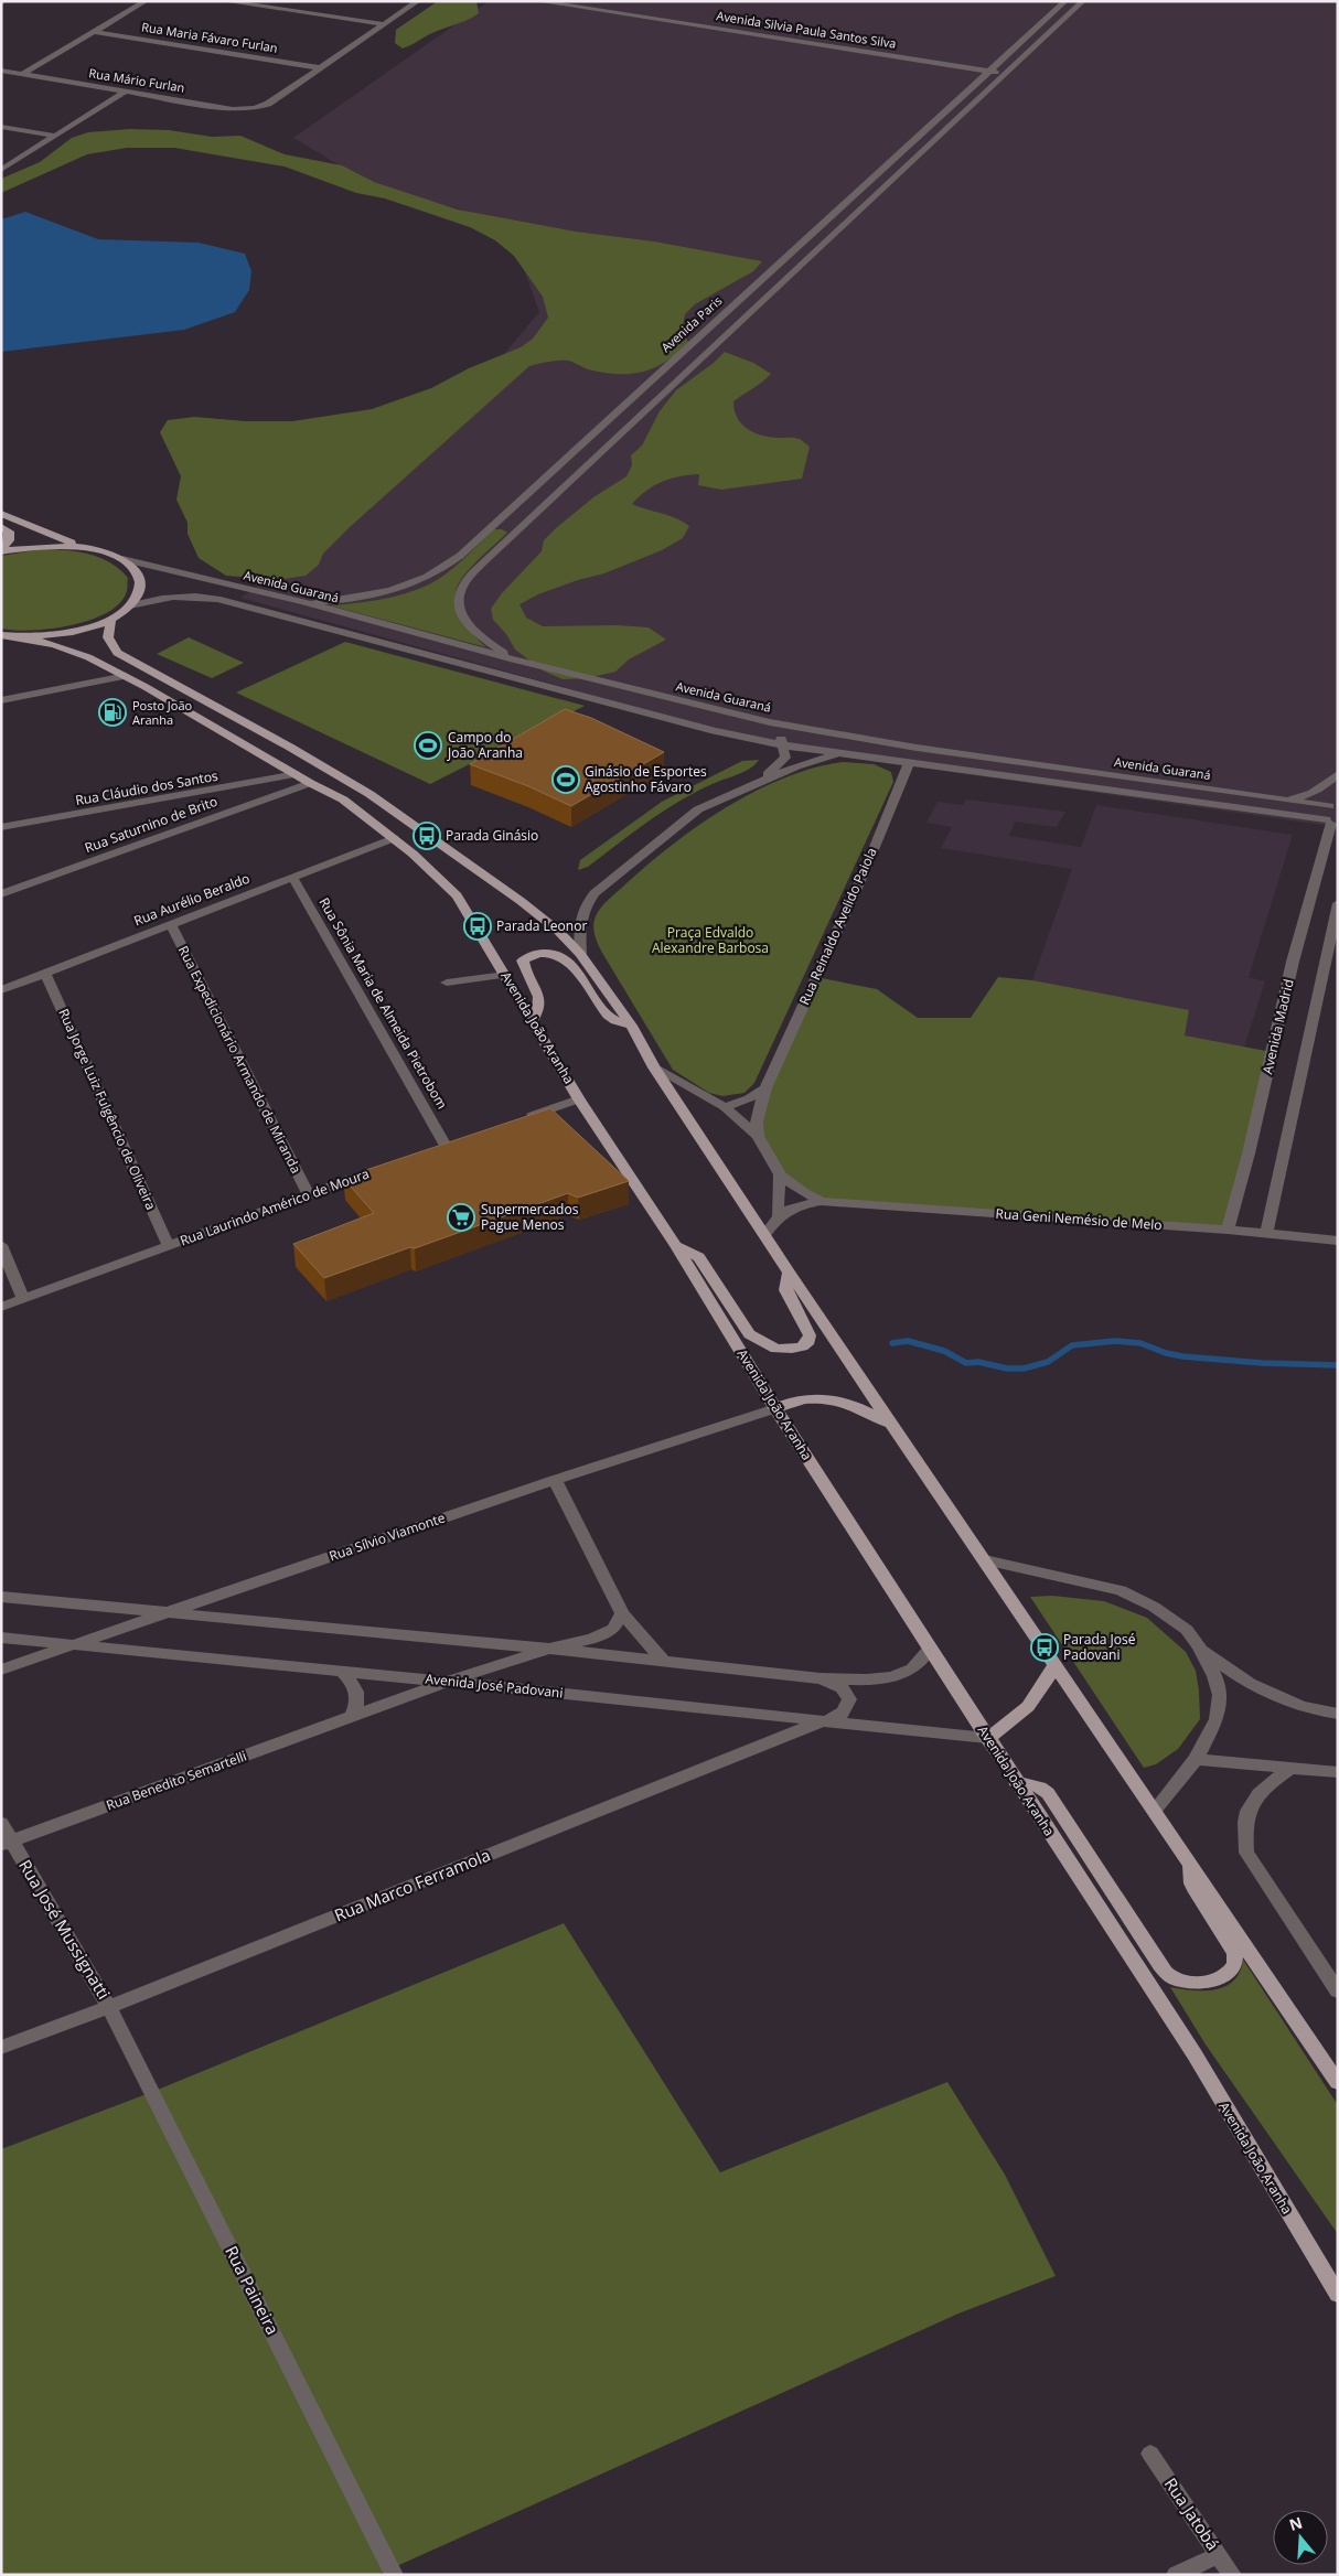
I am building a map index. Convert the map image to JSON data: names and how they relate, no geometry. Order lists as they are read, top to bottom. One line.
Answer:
{"streets":{"main road":["Avenida João Aranha"],"street":["Avenida Silvia Paula Santos Silva","Rua Maria Fávaro Furlan","Rua Mário Furlan","Avenida Paris","Avenida Guaraná","Rua Cláudio dos Santos","Rua Saturnino de Brito","Rua Aurélio Beraldo","Rua Reinaldo Avelido Paiola","Rua Sônia Maria de Almeida Pietrobom","Avenida Madrid","Rua Expedicionário Armando de Miranda","Rua Jorge Luiz Fulgêncio de Oliveira","Rua Laurindo Américo de Moura","Rua Geni Nemésio de Melo","Rua Sílvio Viamonte","Avenida José Padovani","Rua Benedito Semartelli","Rua Marco Ferramola","Rua José Mussignatti","Rua Paineira","Rua Jatobá"]},"crossings":[["Avenida Silvia Paula Santos Silva","Avenida Paris"],["Rua Maria Fávaro Furlan","Rua Mário Furlan"],["Avenida Paris","Avenida Guaraná"],["Avenida Guaraná","Avenida Madrid"],["Rua Cláudio dos Santos","Avenida João Aranha"],["Rua Saturnino de Brito","Avenida João Aranha"],["Rua Aurélio Beraldo","Rua Sônia Maria de Almeida Pietrobom"],["Rua Aurélio Beraldo","Avenida João Aranha"],["Rua Aurélio Beraldo","Rua Expedicionário Armando de Miranda"],["Rua Aurélio Beraldo","Rua Jorge Luiz Fulgêncio de Oliveira"],["Rua Reinaldo Avelido Paiola","Rua Geni Nemésio de Melo"],["Avenida Madrid","Rua Geni Nemésio de Melo"],["Avenida João Aranha","Rua Sílvio Viamonte"],["Avenida João Aranha","Avenida José Padovani"],["Rua Expedicionário Armando de Miranda","Rua Laurindo Américo de Moura"],["Rua Jorge Luiz Fulgêncio de Oliveira","Rua Laurindo Américo de Moura"],["Rua Sílvio Viamonte","Avenida José Padovani"],["Avenida José Padovani","Rua Benedito Semartelli"],["Avenida José Padovani","Rua Marco Ferramola"],["Rua Benedito Semartelli","Rua José Mussignatti"],["Rua Marco Ferramola","Rua José Mussignatti"],["Rua Marco Ferramola","Rua Paineira"],["Rua José Mussignatti","Rua Paineira"]],"parks":["Praça Edvaldo Alexandre Barbosa"],"places":{"fuel station":["Posto João Aranha"],"sports":["Campo do João Aranha","Ginásio de Esportes Agostinho Fávaro"],"bus stop":["Parada Ginásio","Parada Leonor","Parada José Padovani"],"supermarket":["Supermercados Pague Menos"]},"north":"top"}
